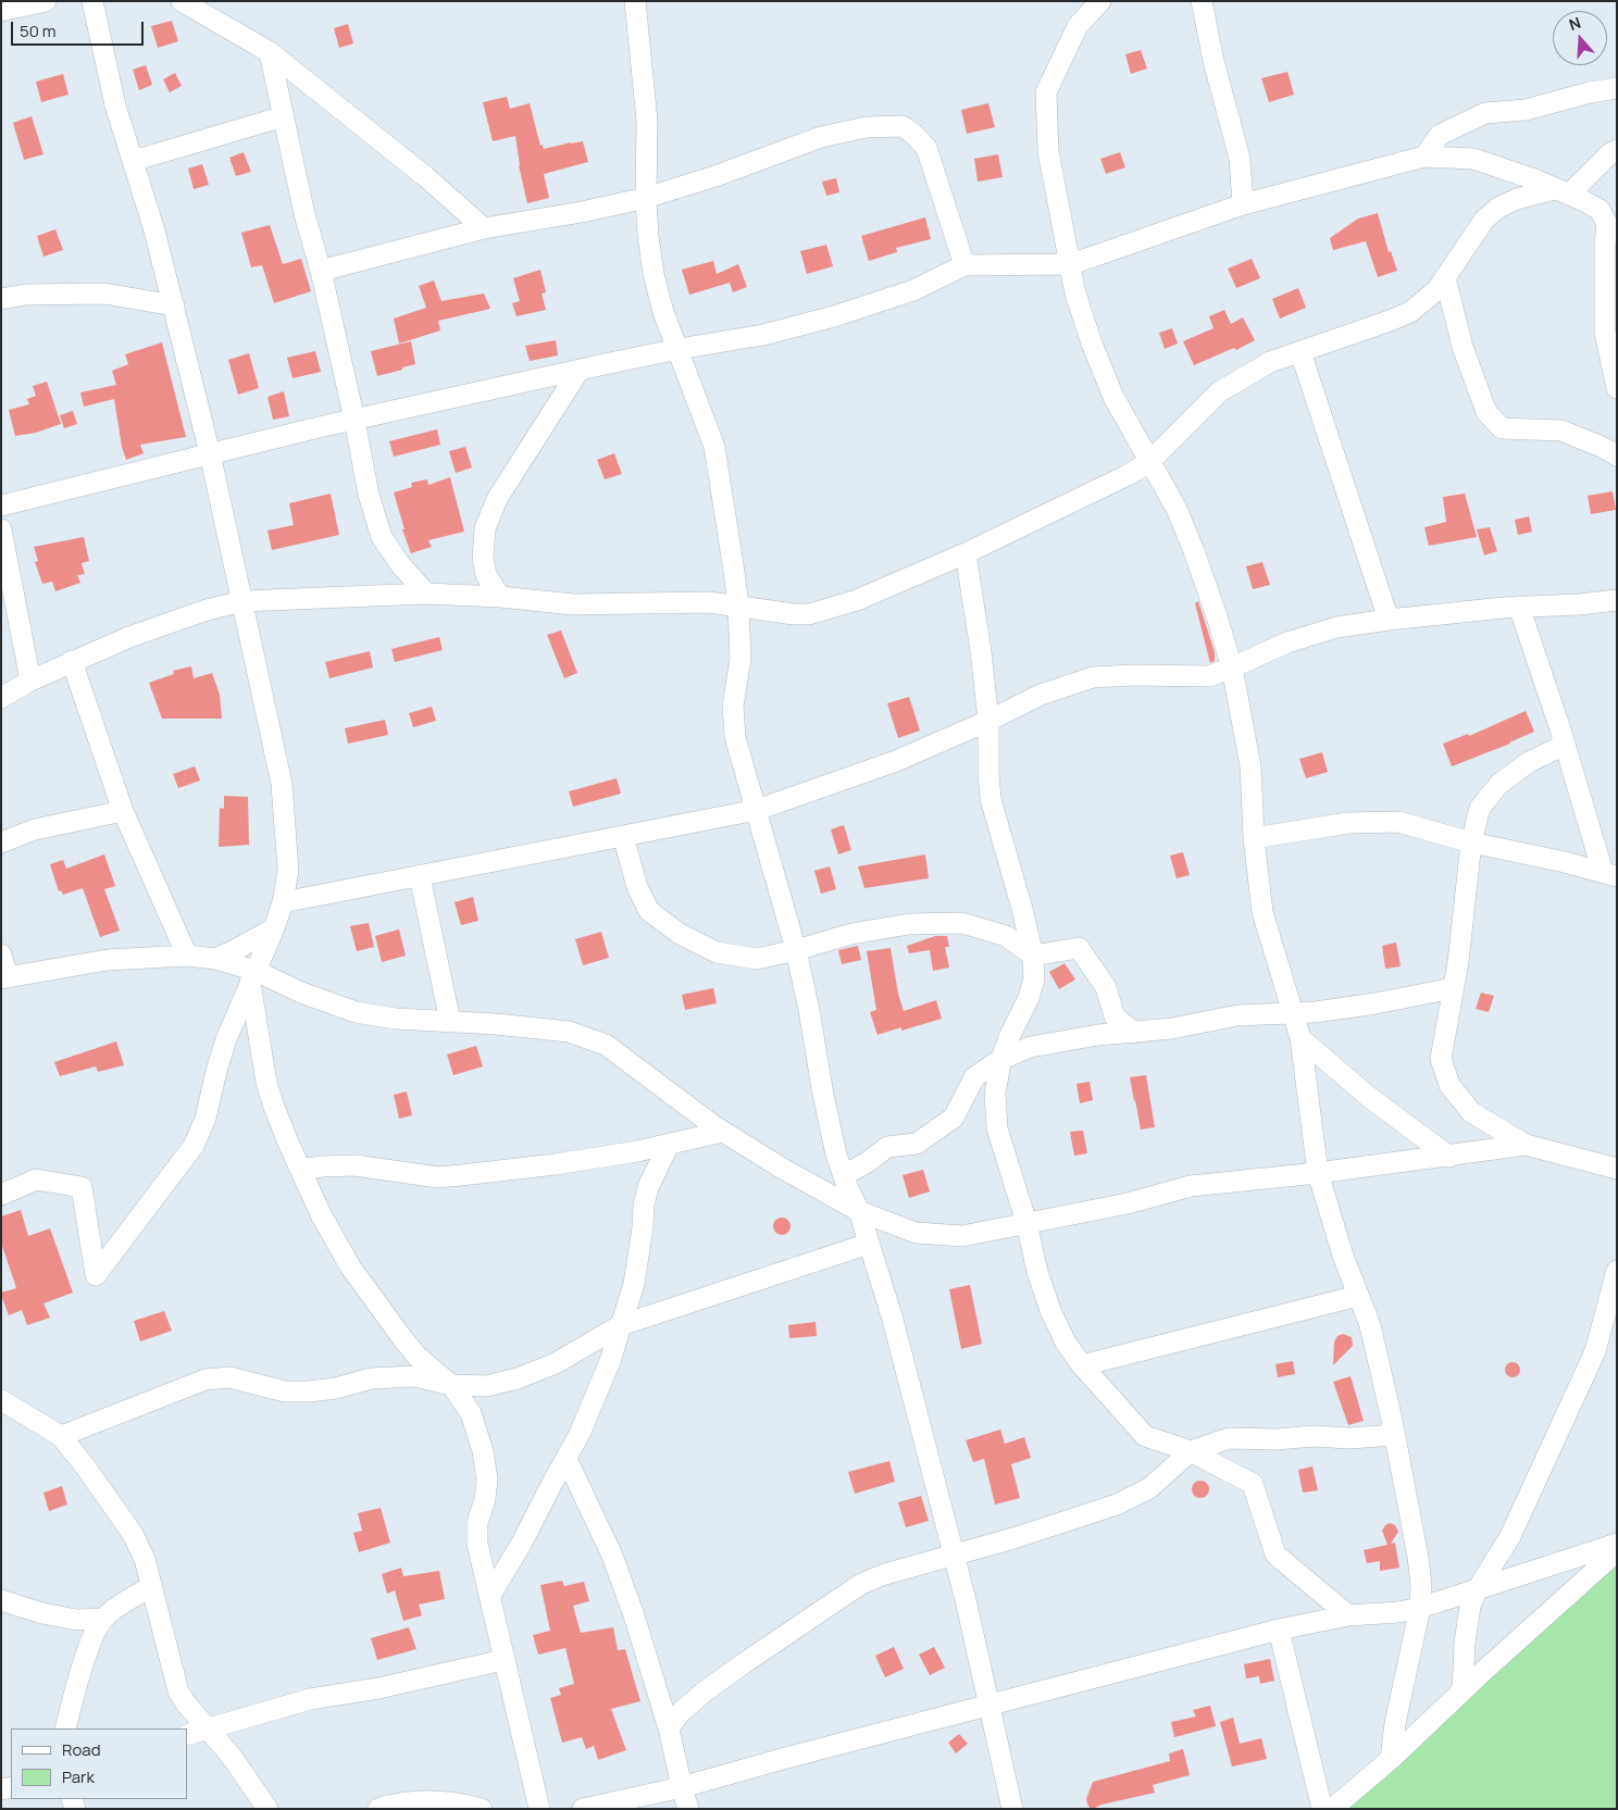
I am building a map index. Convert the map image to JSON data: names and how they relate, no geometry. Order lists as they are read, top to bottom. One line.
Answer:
{"legend":["Road","Park"],"scale_bar":"50 m","north":"top"}
